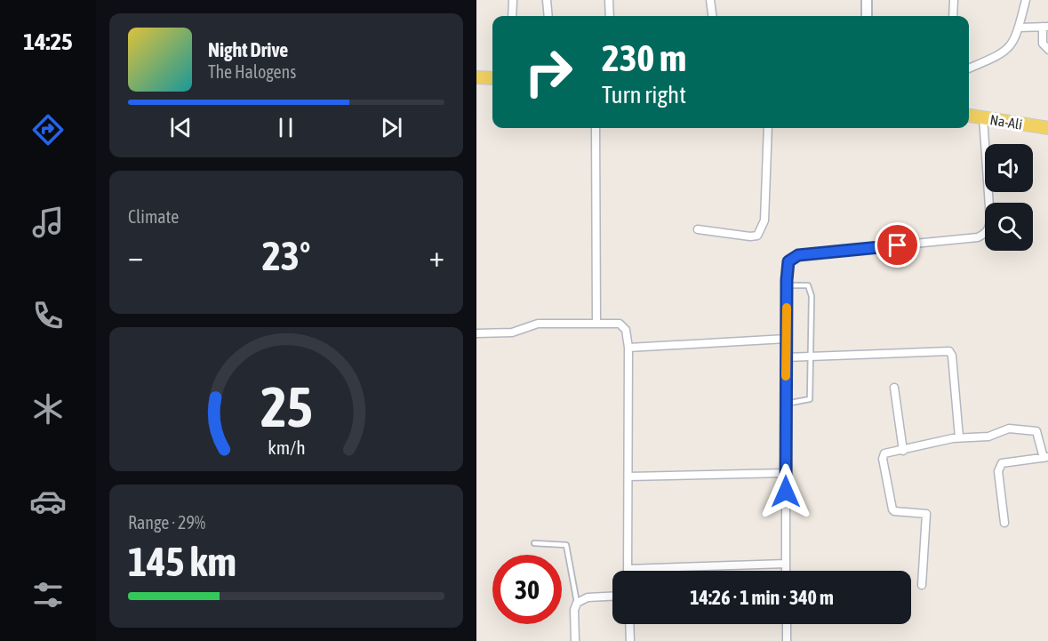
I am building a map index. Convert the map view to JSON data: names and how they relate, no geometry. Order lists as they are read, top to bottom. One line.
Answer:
{"streets":{"main road":["Na-Ali"]},"page":{"tabs":"14:25","turn":["230 m","Turn right"],"song":["Night Drive","The Halogens"],"tile":["Climate",["Range · 29%","145 km"]],"heat":["−","23°","+"],"limit":"30","trip":"14:26 · 1 min · 340 m","gauge":["25","km/h"]}}
